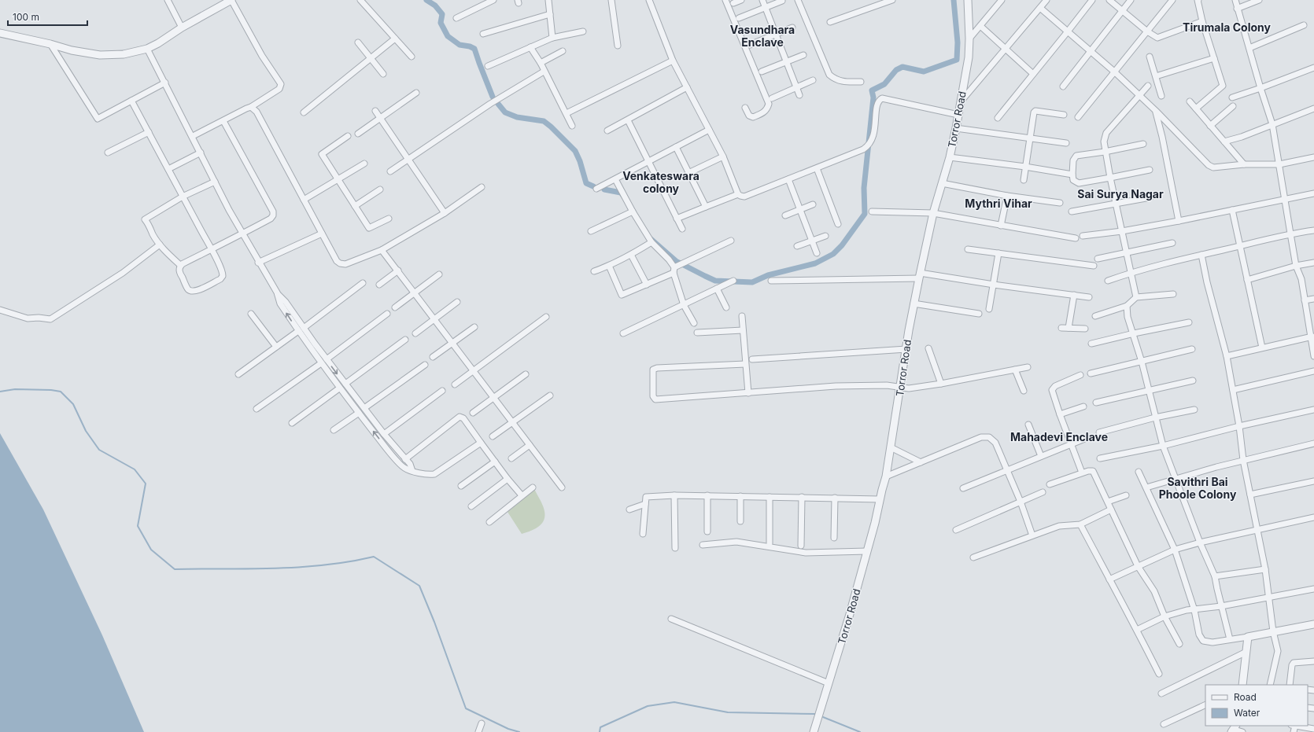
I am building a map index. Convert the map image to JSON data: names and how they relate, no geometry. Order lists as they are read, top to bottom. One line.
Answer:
{"streets":{"street":["Torror Road"]},"districts":["Tirumala Colony","Vasundhara Enclave","Venkateswara colony","Sai Surya Nagar","Mythri Vihar","Mahadevi Enclave","Savithri Bai Phoole Colony"],"legend":["Road","Water"],"scale_bar":"100 m"}
